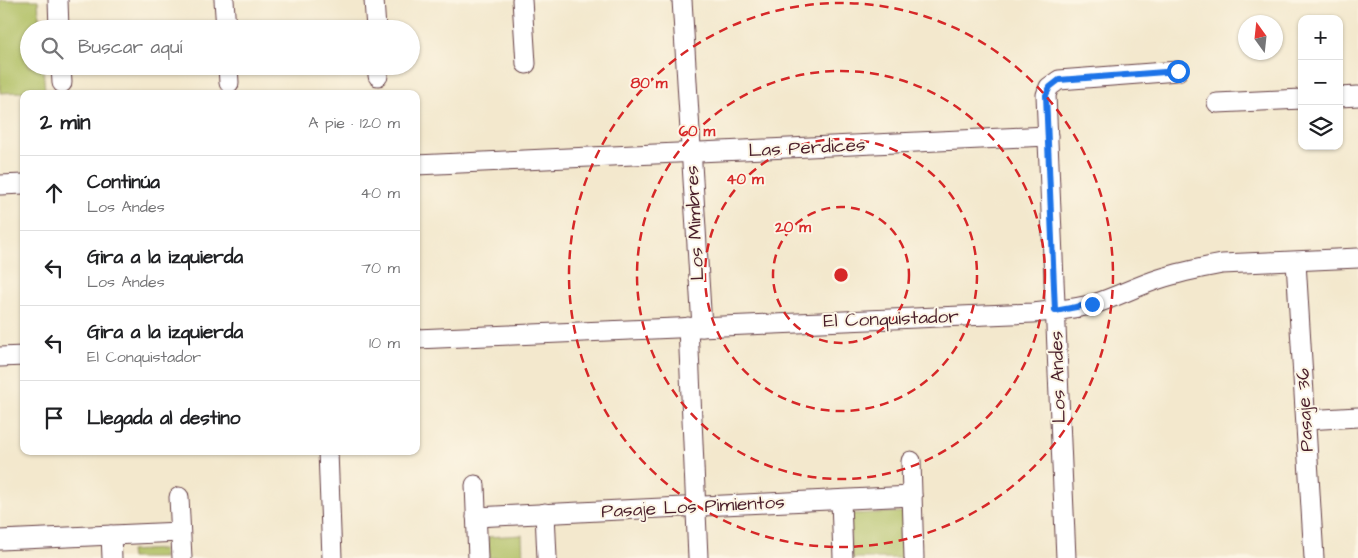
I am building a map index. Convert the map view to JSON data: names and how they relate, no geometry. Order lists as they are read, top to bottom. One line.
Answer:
{"streets":{"street":["Las Perdices","Los Mimbres","El Conquistador","Los Andes","Pasaje 36","Pasaje Los Pimientos"]},"crossings":[["Las Perdices","Los Mimbres"],["Las Perdices","Los Andes"],["Los Mimbres","El Conquistador"],["Los Mimbres","Pasaje Los Pimientos"],["El Conquistador","Los Andes"],["El Conquistador","Pasaje 36"]],"north":"top","page":{"map_buttons":["+","−"],"search":"Buscar aquí","heading":["2 min","A pie · 120 m"],"list":[["Continúa","Los Andes","40 m"],["Gira a la izquierda","Los Andes","70 m"],["Gira a la izquierda","El Conquistador","10 m"],"Llegada al destino"]},"rings":["80 m","60 m","40 m","20 m"]}
